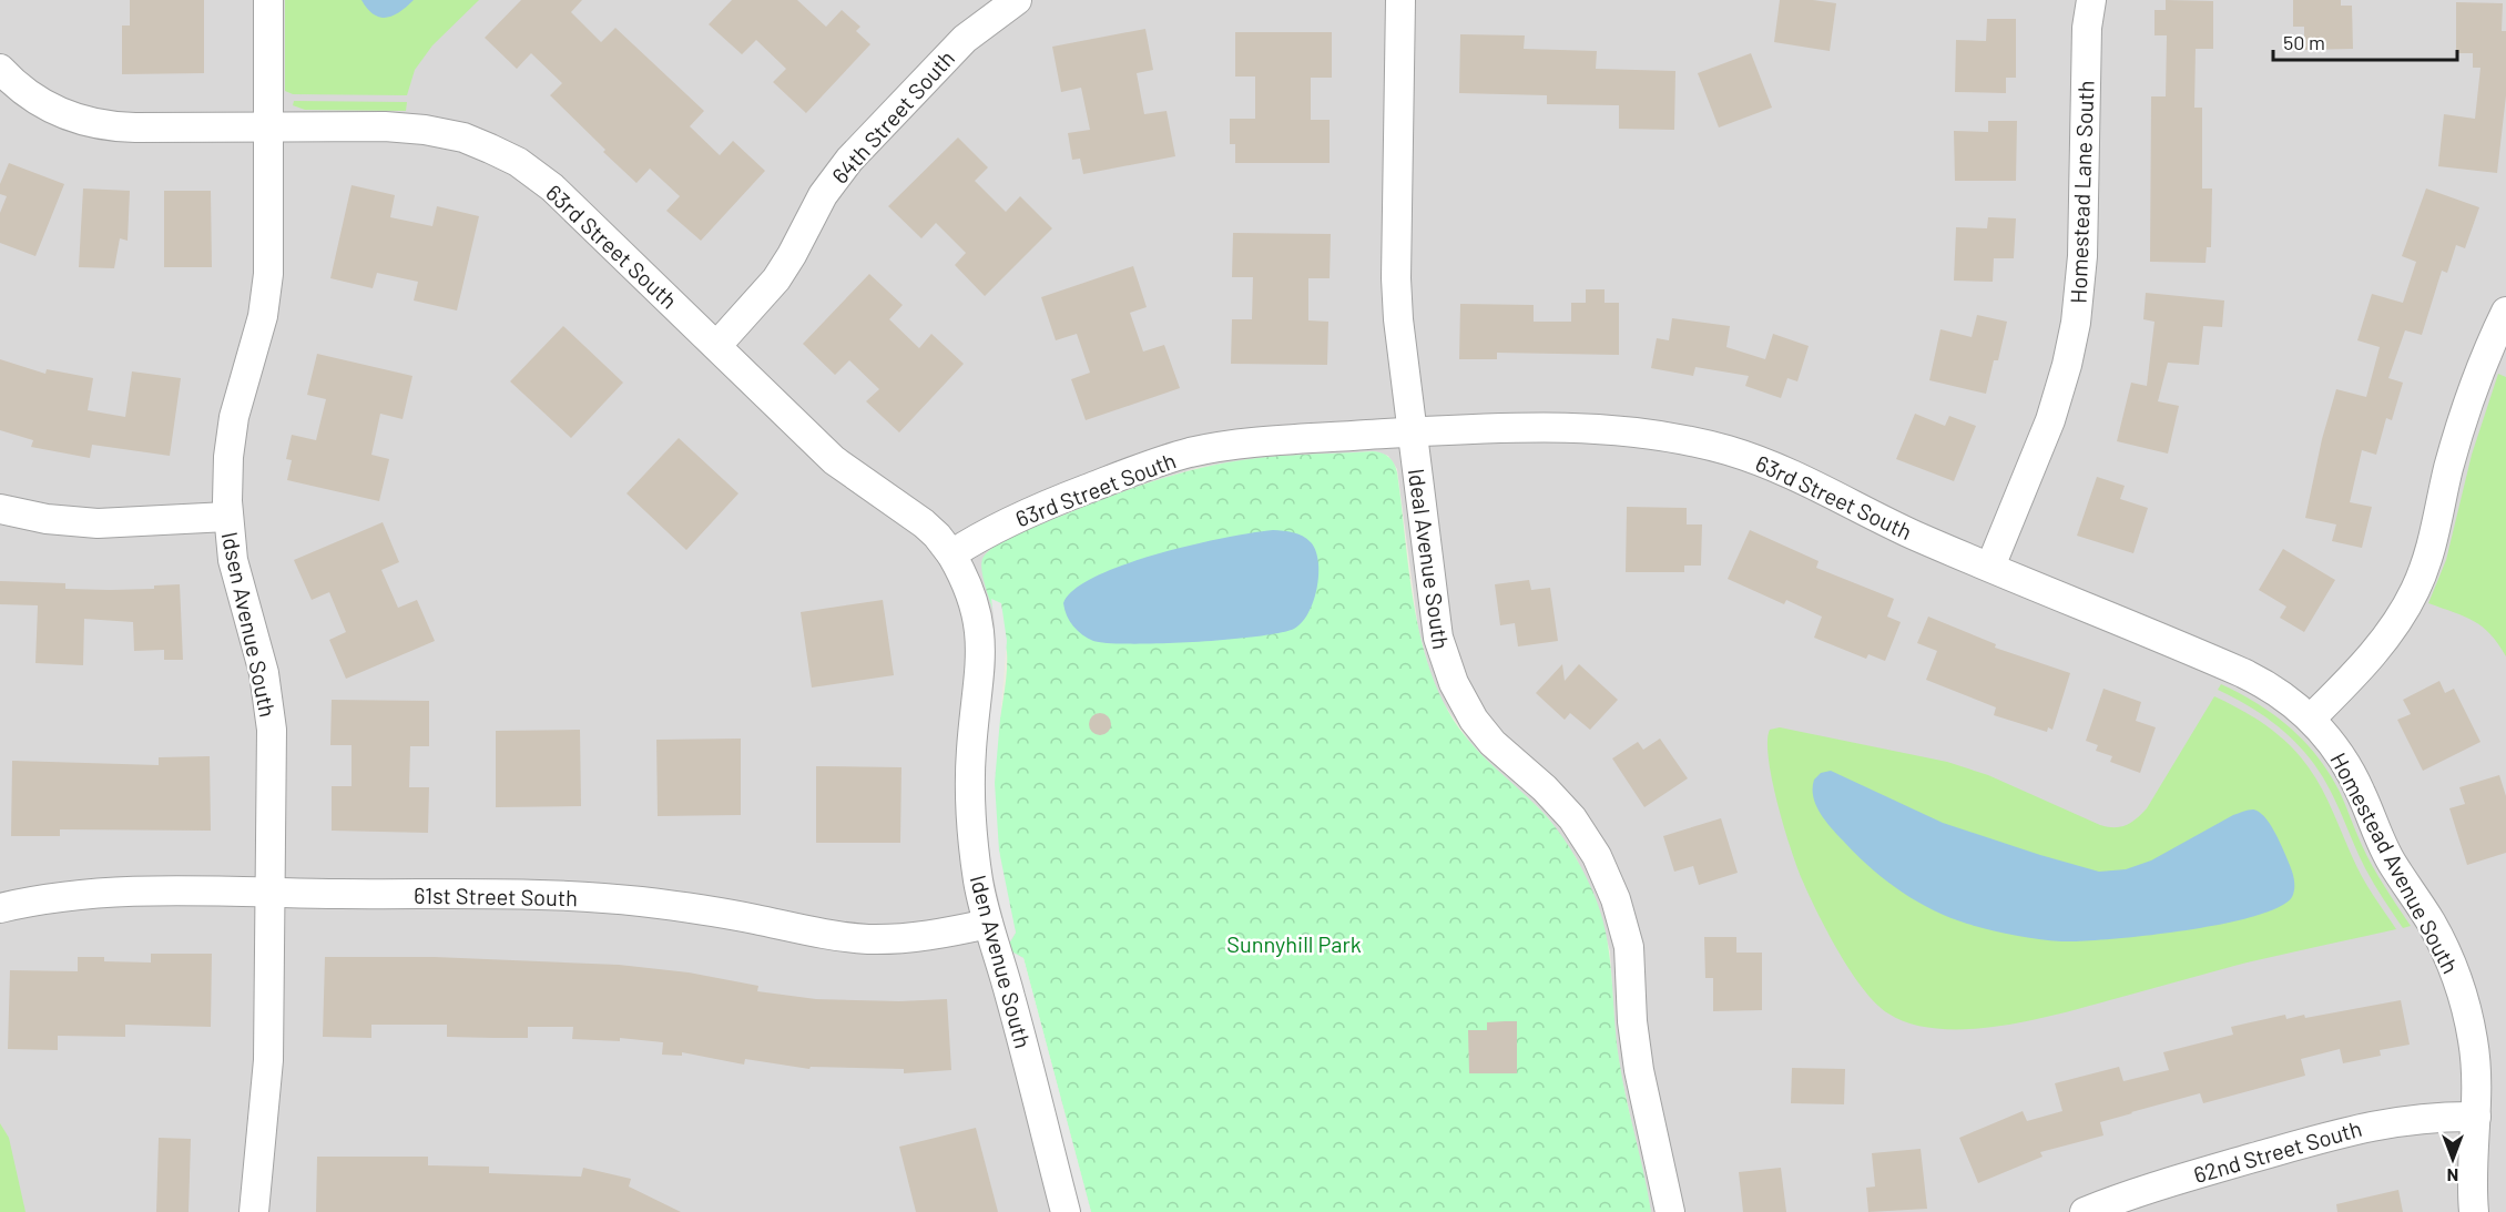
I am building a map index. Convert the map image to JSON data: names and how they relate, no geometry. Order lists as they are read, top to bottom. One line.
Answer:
{"streets":{"street":["64th Street South","Homestead Lane South","63rd Street South","Ideal Avenue South","Idsen Avenue South","Homestead Avenue South","61st Street South","Iden Avenue South","62nd Street South"]},"crossings":[["64th Street South","63rd Street South"],["Homestead Lane South","63rd Street South"],["63rd Street South","Ideal Avenue South"],["63rd Street South","Idsen Avenue South"],["63rd Street South","Homestead Avenue South"],["63rd Street South","Iden Avenue South"],["Idsen Avenue South","61st Street South"],["Homestead Avenue South","62nd Street South"],["61st Street South","Iden Avenue South"]],"parks":["Sunnyhill Park"],"scale_bar":"50 m","north":"bottom"}
